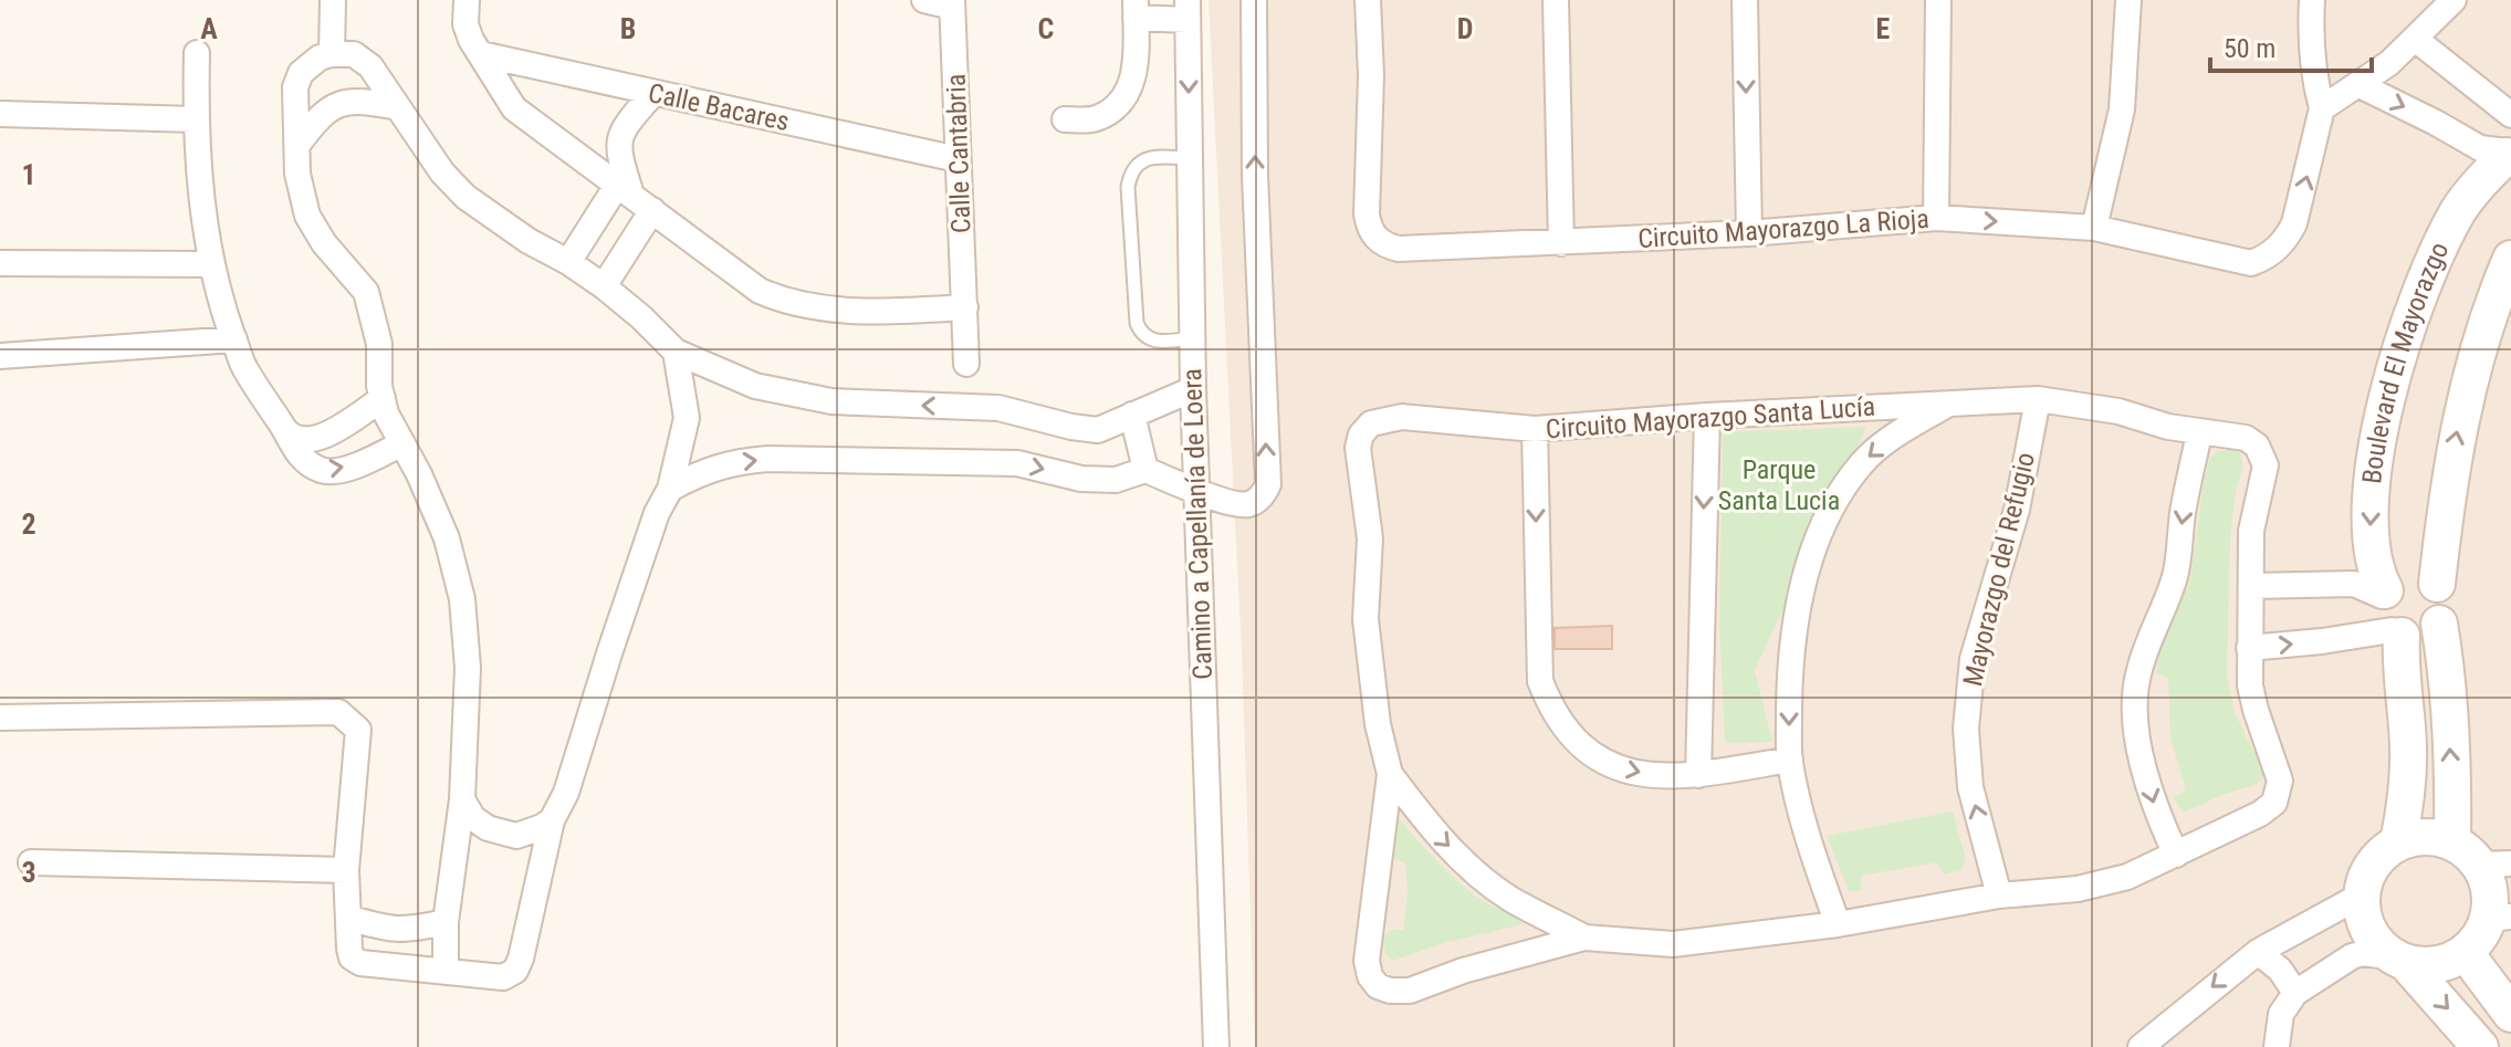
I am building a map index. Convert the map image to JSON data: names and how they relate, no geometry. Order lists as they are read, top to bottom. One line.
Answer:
{"streets":{"street":["Calle Bacares","Calle Cantabria","Circuito Mayorazgo La Rioja","Boulevard El Mayorazgo","Circuito Mayorazgo Santa Lucía","Camino a Capellanía de Loera","Mayorazgo del Refugio"]},"crossings":[["Calle Bacares","Calle Cantabria"],["Circuito Mayorazgo Santa Lucía","Mayorazgo del Refugio"]],"parks":["Parque Santa Lucia"],"scale_bar":"50 m","grid":{"columns":["A","B","C","D","E"],"rows":["1","2","3"]}}
